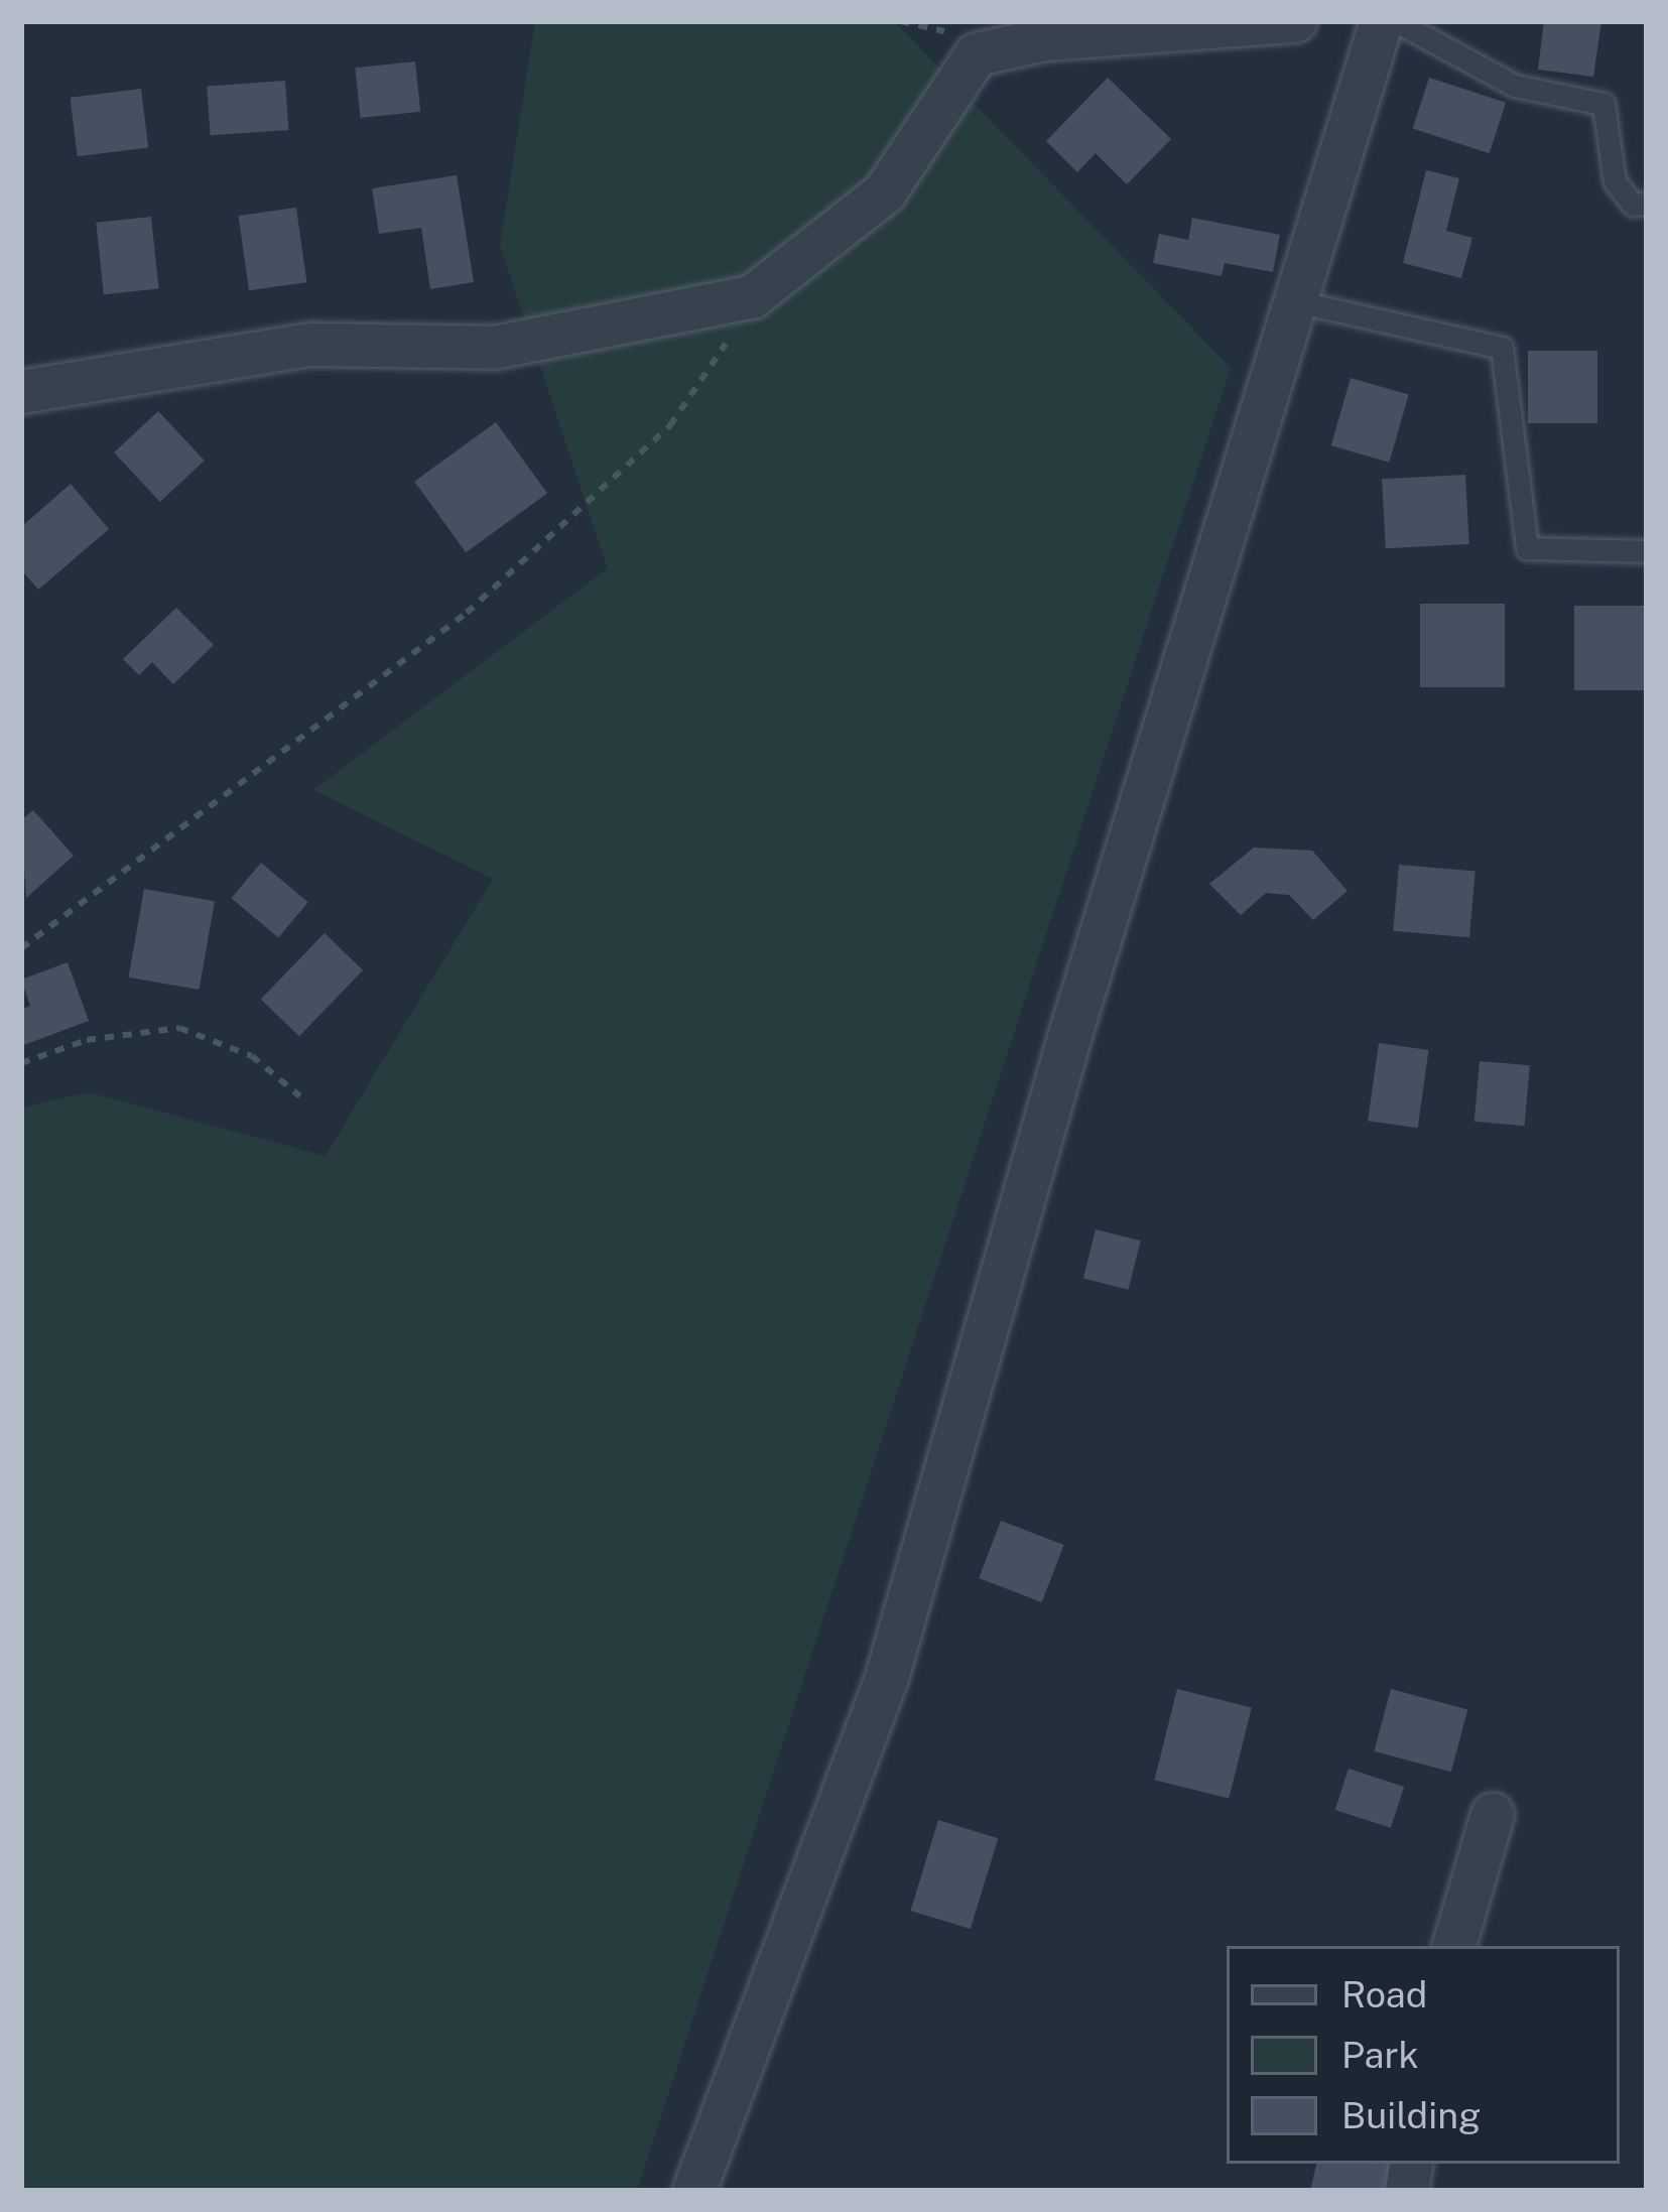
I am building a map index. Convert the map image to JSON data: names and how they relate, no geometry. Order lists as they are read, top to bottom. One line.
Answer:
{"legend":["Road","Park","Building"]}
